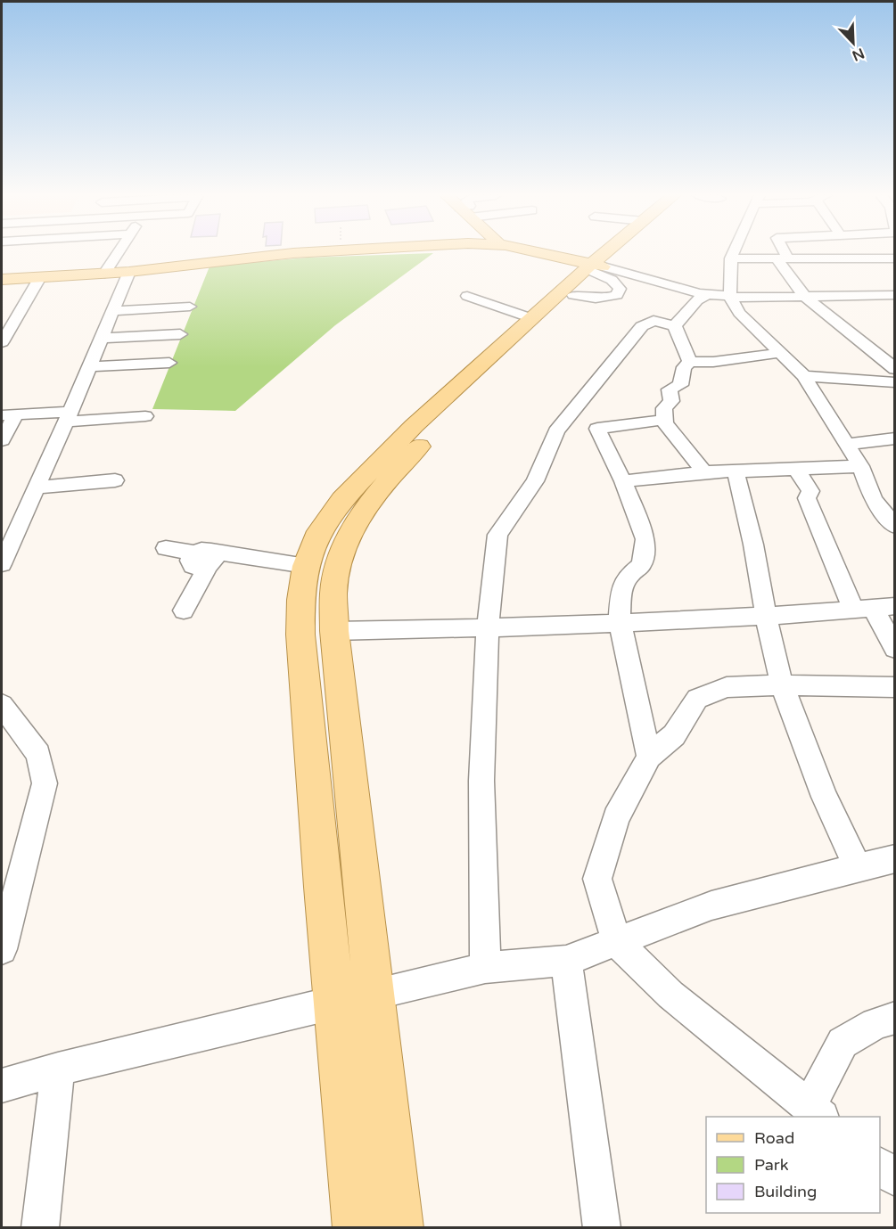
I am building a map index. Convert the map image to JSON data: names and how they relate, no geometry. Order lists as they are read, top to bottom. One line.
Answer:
{"legend":["Road","Park","Building"],"north":"bottom right"}
